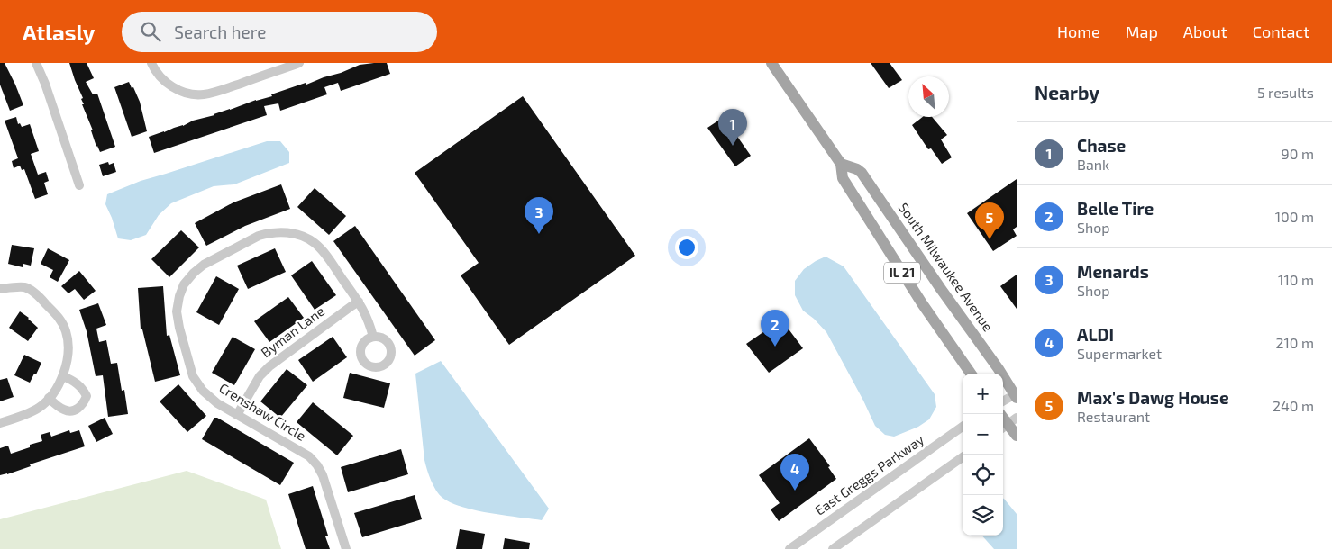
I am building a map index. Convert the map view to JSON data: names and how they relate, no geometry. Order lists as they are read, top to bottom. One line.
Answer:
{"streets":{"main road":["South Milwaukee Avenue","IL 21"],"street":["Byman Lane","Crenshaw Circle","East Greggs Parkway"]},"crossings":[["South Milwaukee Avenue","IL 21"],["Byman Lane","Crenshaw Circle"]],"north":"top left","page":{"header":"Atlasly","search":"Search here","nav":["Home","Map","About","Contact"],"heading":["Nearby","5 results"],"pins":["1","3","5","2","4"],"list":[{"mark":"1","name":"Chase","note":"Bank","value":"90 m"},{"mark":"2","name":"Belle Tire","note":"Shop","value":"100 m"},{"mark":"3","name":"Menards","note":"Shop","value":"110 m"},{"mark":"4","name":"ALDI","note":"Supermarket","value":"210 m"},{"mark":"5","name":"Max's Dawg House","note":"Restaurant","value":"240 m"}],"map_buttons":["+","−"]}}
